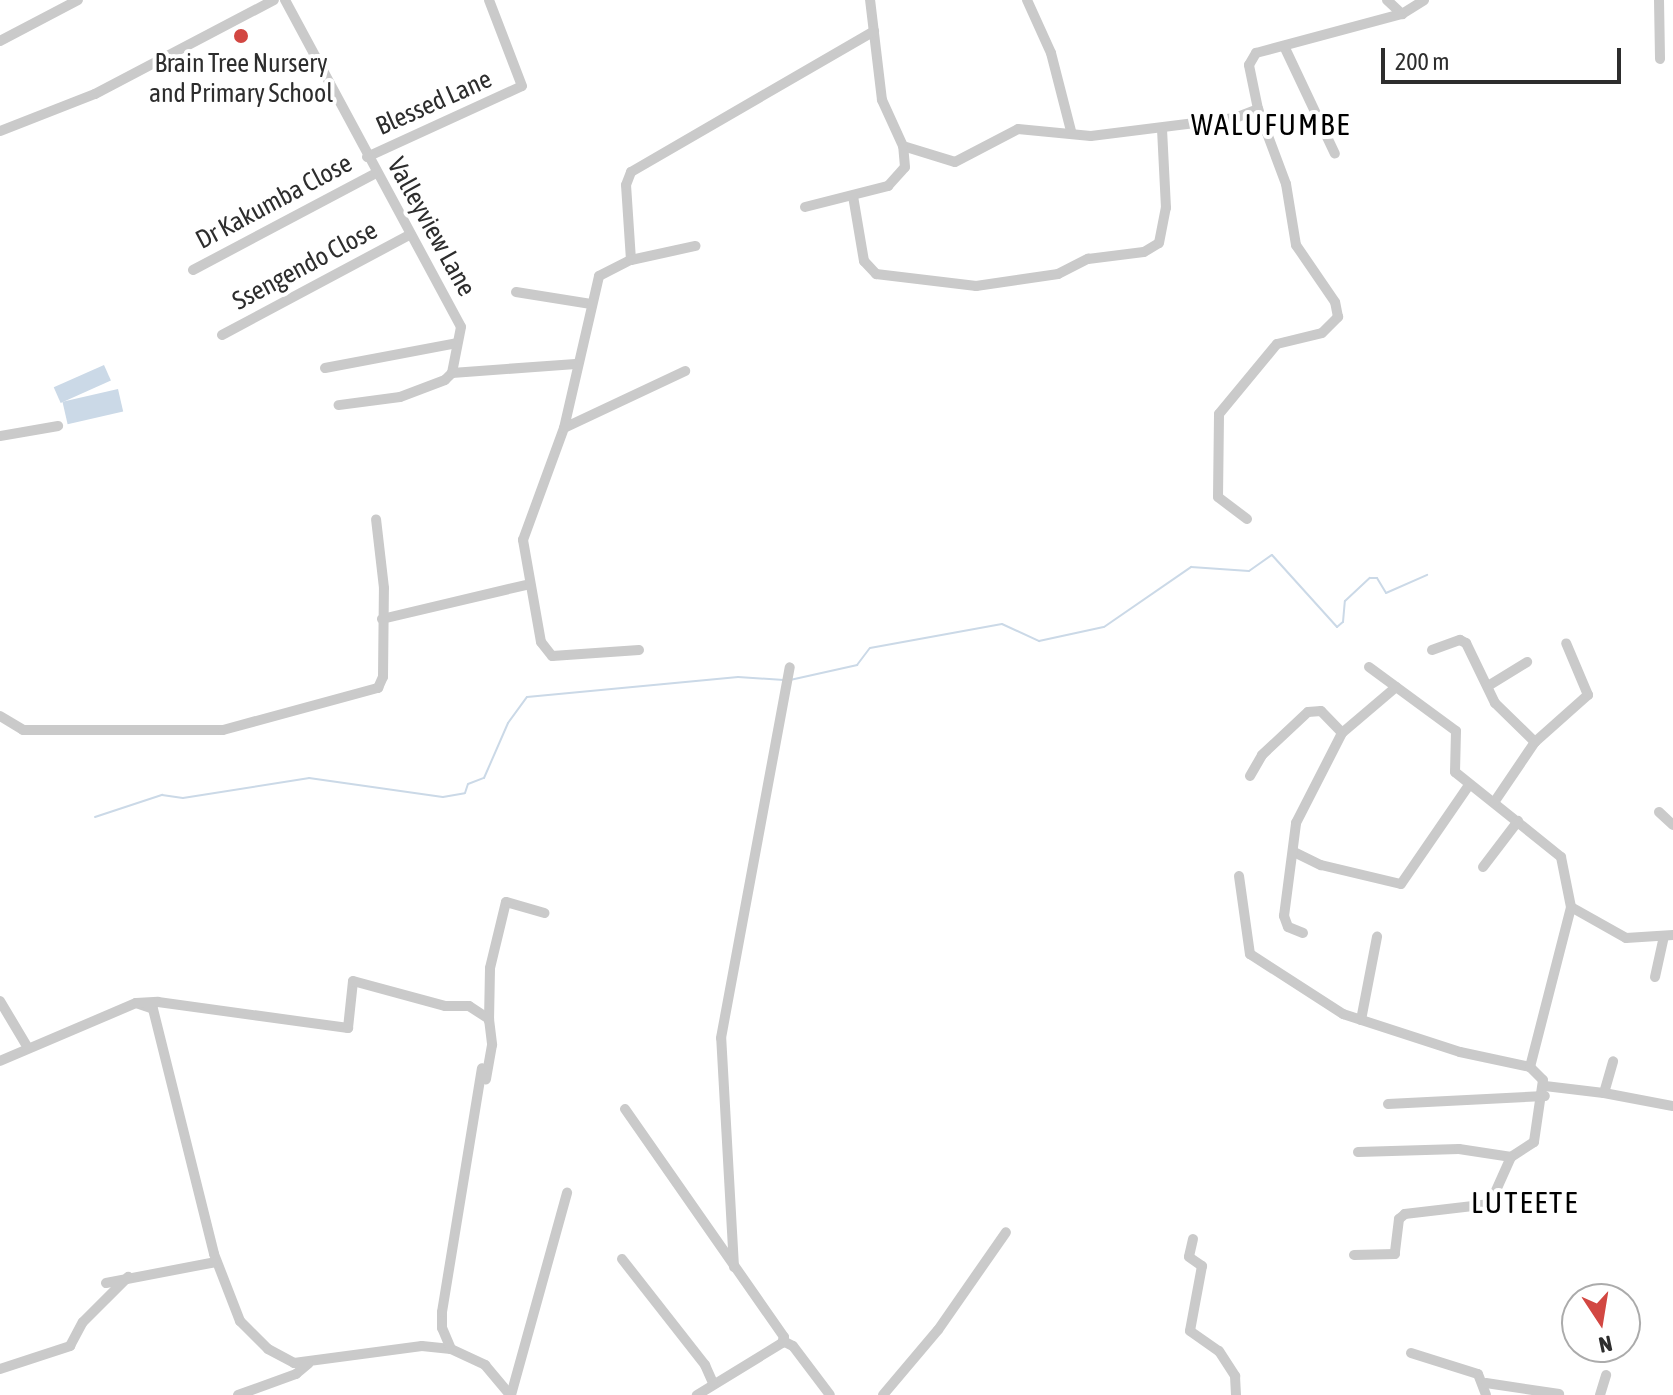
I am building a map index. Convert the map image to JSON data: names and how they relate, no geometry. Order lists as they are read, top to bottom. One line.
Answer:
{"streets":{"street":["Blessed Lane","Dr Kakumba Close","Valleyview Lane","Ssengendo Close"]},"crossings":[["Blessed Lane","Valleyview Lane"],["Dr Kakumba Close","Valleyview Lane"],["Valleyview Lane","Ssengendo Close"]],"districts":["WALUFUMBE","LUTEETE"],"places":["Brain Tree Nursery and Primary School"],"scale_bar":"200 m","north":"bottom"}
